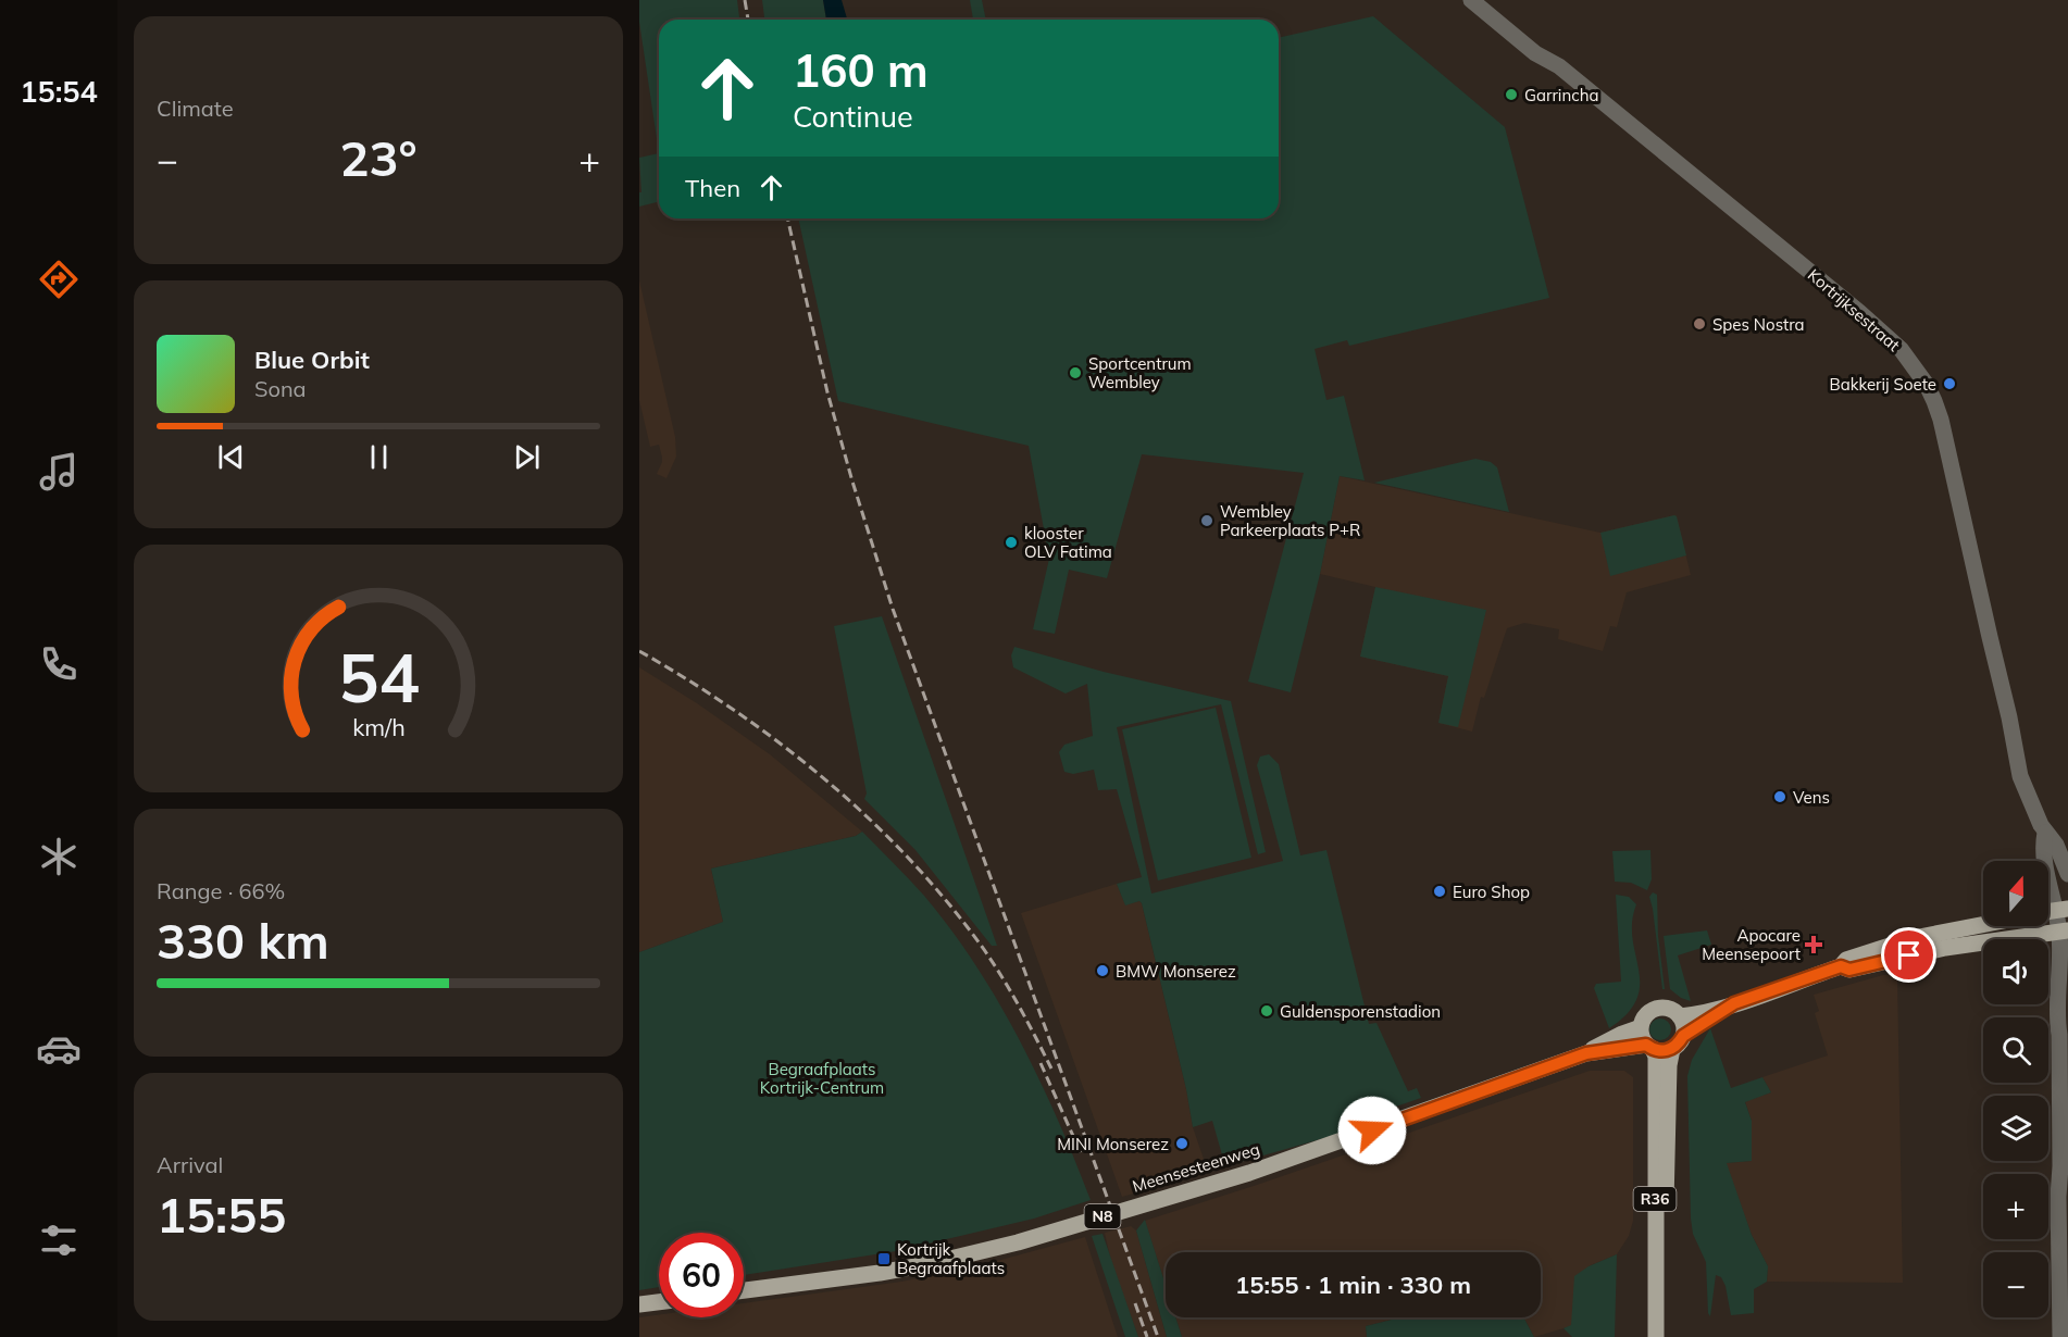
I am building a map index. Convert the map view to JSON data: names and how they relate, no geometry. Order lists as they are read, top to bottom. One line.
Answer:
{"streets":{"main road":["Meensesteenweg","R36","N8"],"street":["Kortrijksestraat"]},"crossings":[["Meensesteenweg","R36"]],"parks":["Begraafplaats Kortrijk-Centrum"],"places":{"other":["Garrincha","Spes Nostra","Sportcentrum Wembley","Bakkerij Soete","Wembley Parkeerplaats P+R","klooster OLV Fatima","Vens","Euro Shop","BMW Monserez","Guldensporenstadion","MINI Monserez"],"health":["Apocare Meensepoort"],"transit":["Kortrijk Begraafplaats"]},"north":"top","page":{"tabs":"15:54","tile":["Climate",["Range · 66%","330 km"],["Arrival","15:55"]],"turn":["160 m","Continue"],"heat":["−","23°","+"],"then":"Then","song":["Blue Orbit","Sona"],"map_buttons":["+","−"],"limit":"60","trip":"15:55 · 1 min · 330 m","gauge":["54","km/h"]}}
